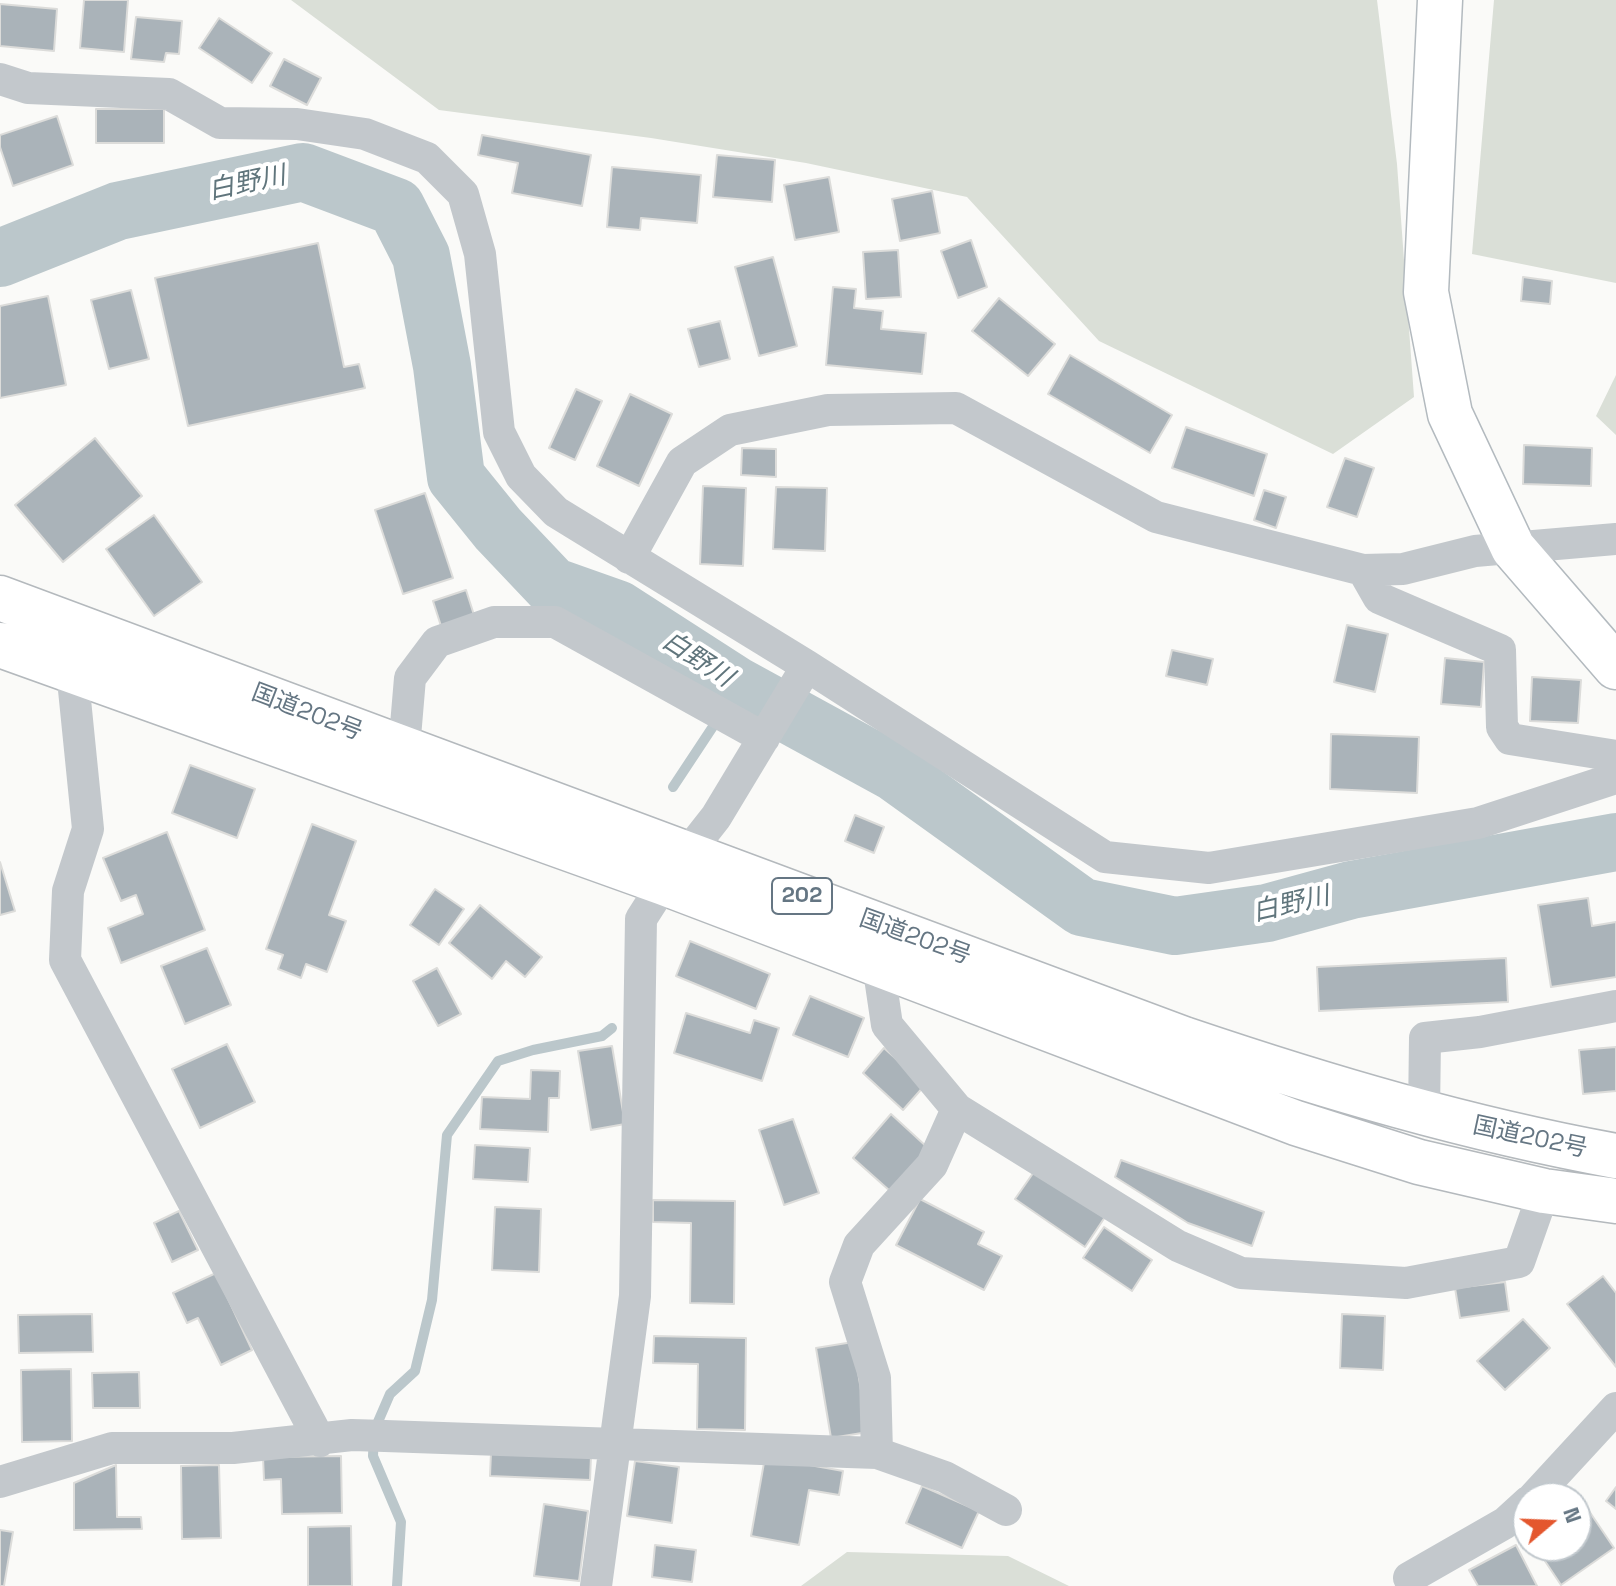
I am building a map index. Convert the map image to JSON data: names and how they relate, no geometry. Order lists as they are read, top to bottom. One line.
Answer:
{"streets":{"main road":["国道202号","202"]},"water":["白野川"],"north":"right"}
